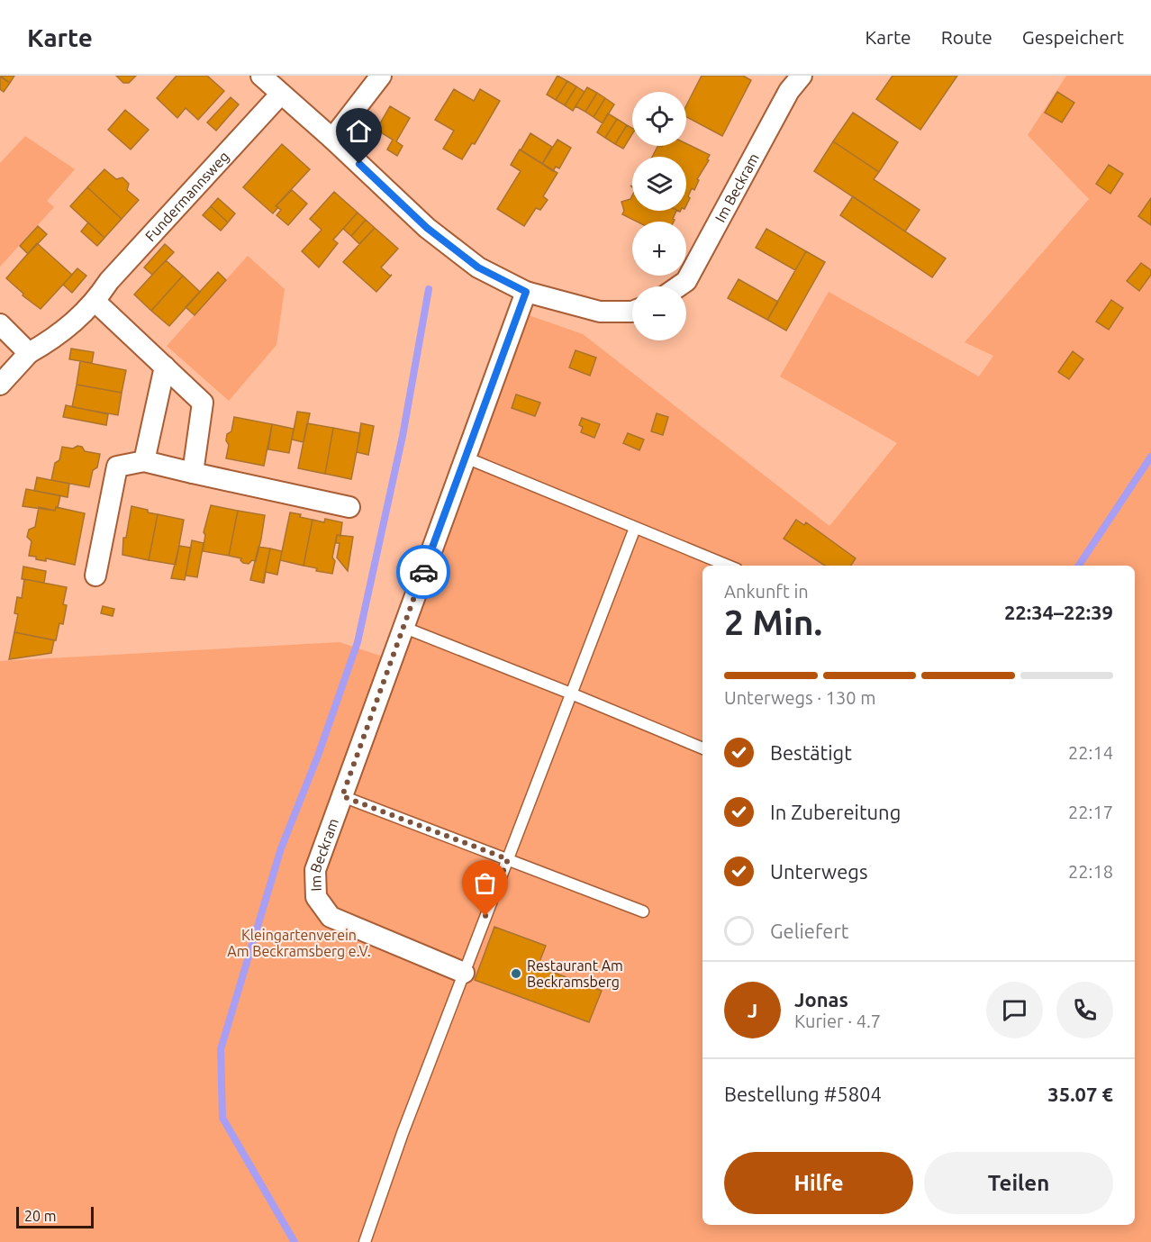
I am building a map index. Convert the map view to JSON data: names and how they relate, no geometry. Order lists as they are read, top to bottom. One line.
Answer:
{"streets":{"street":["Im Beckram","Fundermannsweg"]},"parks":["Kleingartenverein Am Beckramsberg e.V."],"places":["Restaurant Am Beckramsberg"],"scale_bar":"20 m","page":{"header":"Karte","nav":["Karte","Route","Gespeichert"],"map_buttons":["+","−"],"heading":["2 Min.","Ankunft in","22:34–22:39"],"panel":["Jonas","Kurier · 4.7","Bestellung #5804","35.07 €"],"bar":"Unterwegs · 130 m","list":[["Bestätigt","22:14"],["In Zubereitung","22:17"],["Unterwegs","22:18"],"Geliefert"],"round":"J","buttons":["Hilfe","Teilen"],"scale":"20 m"}}
